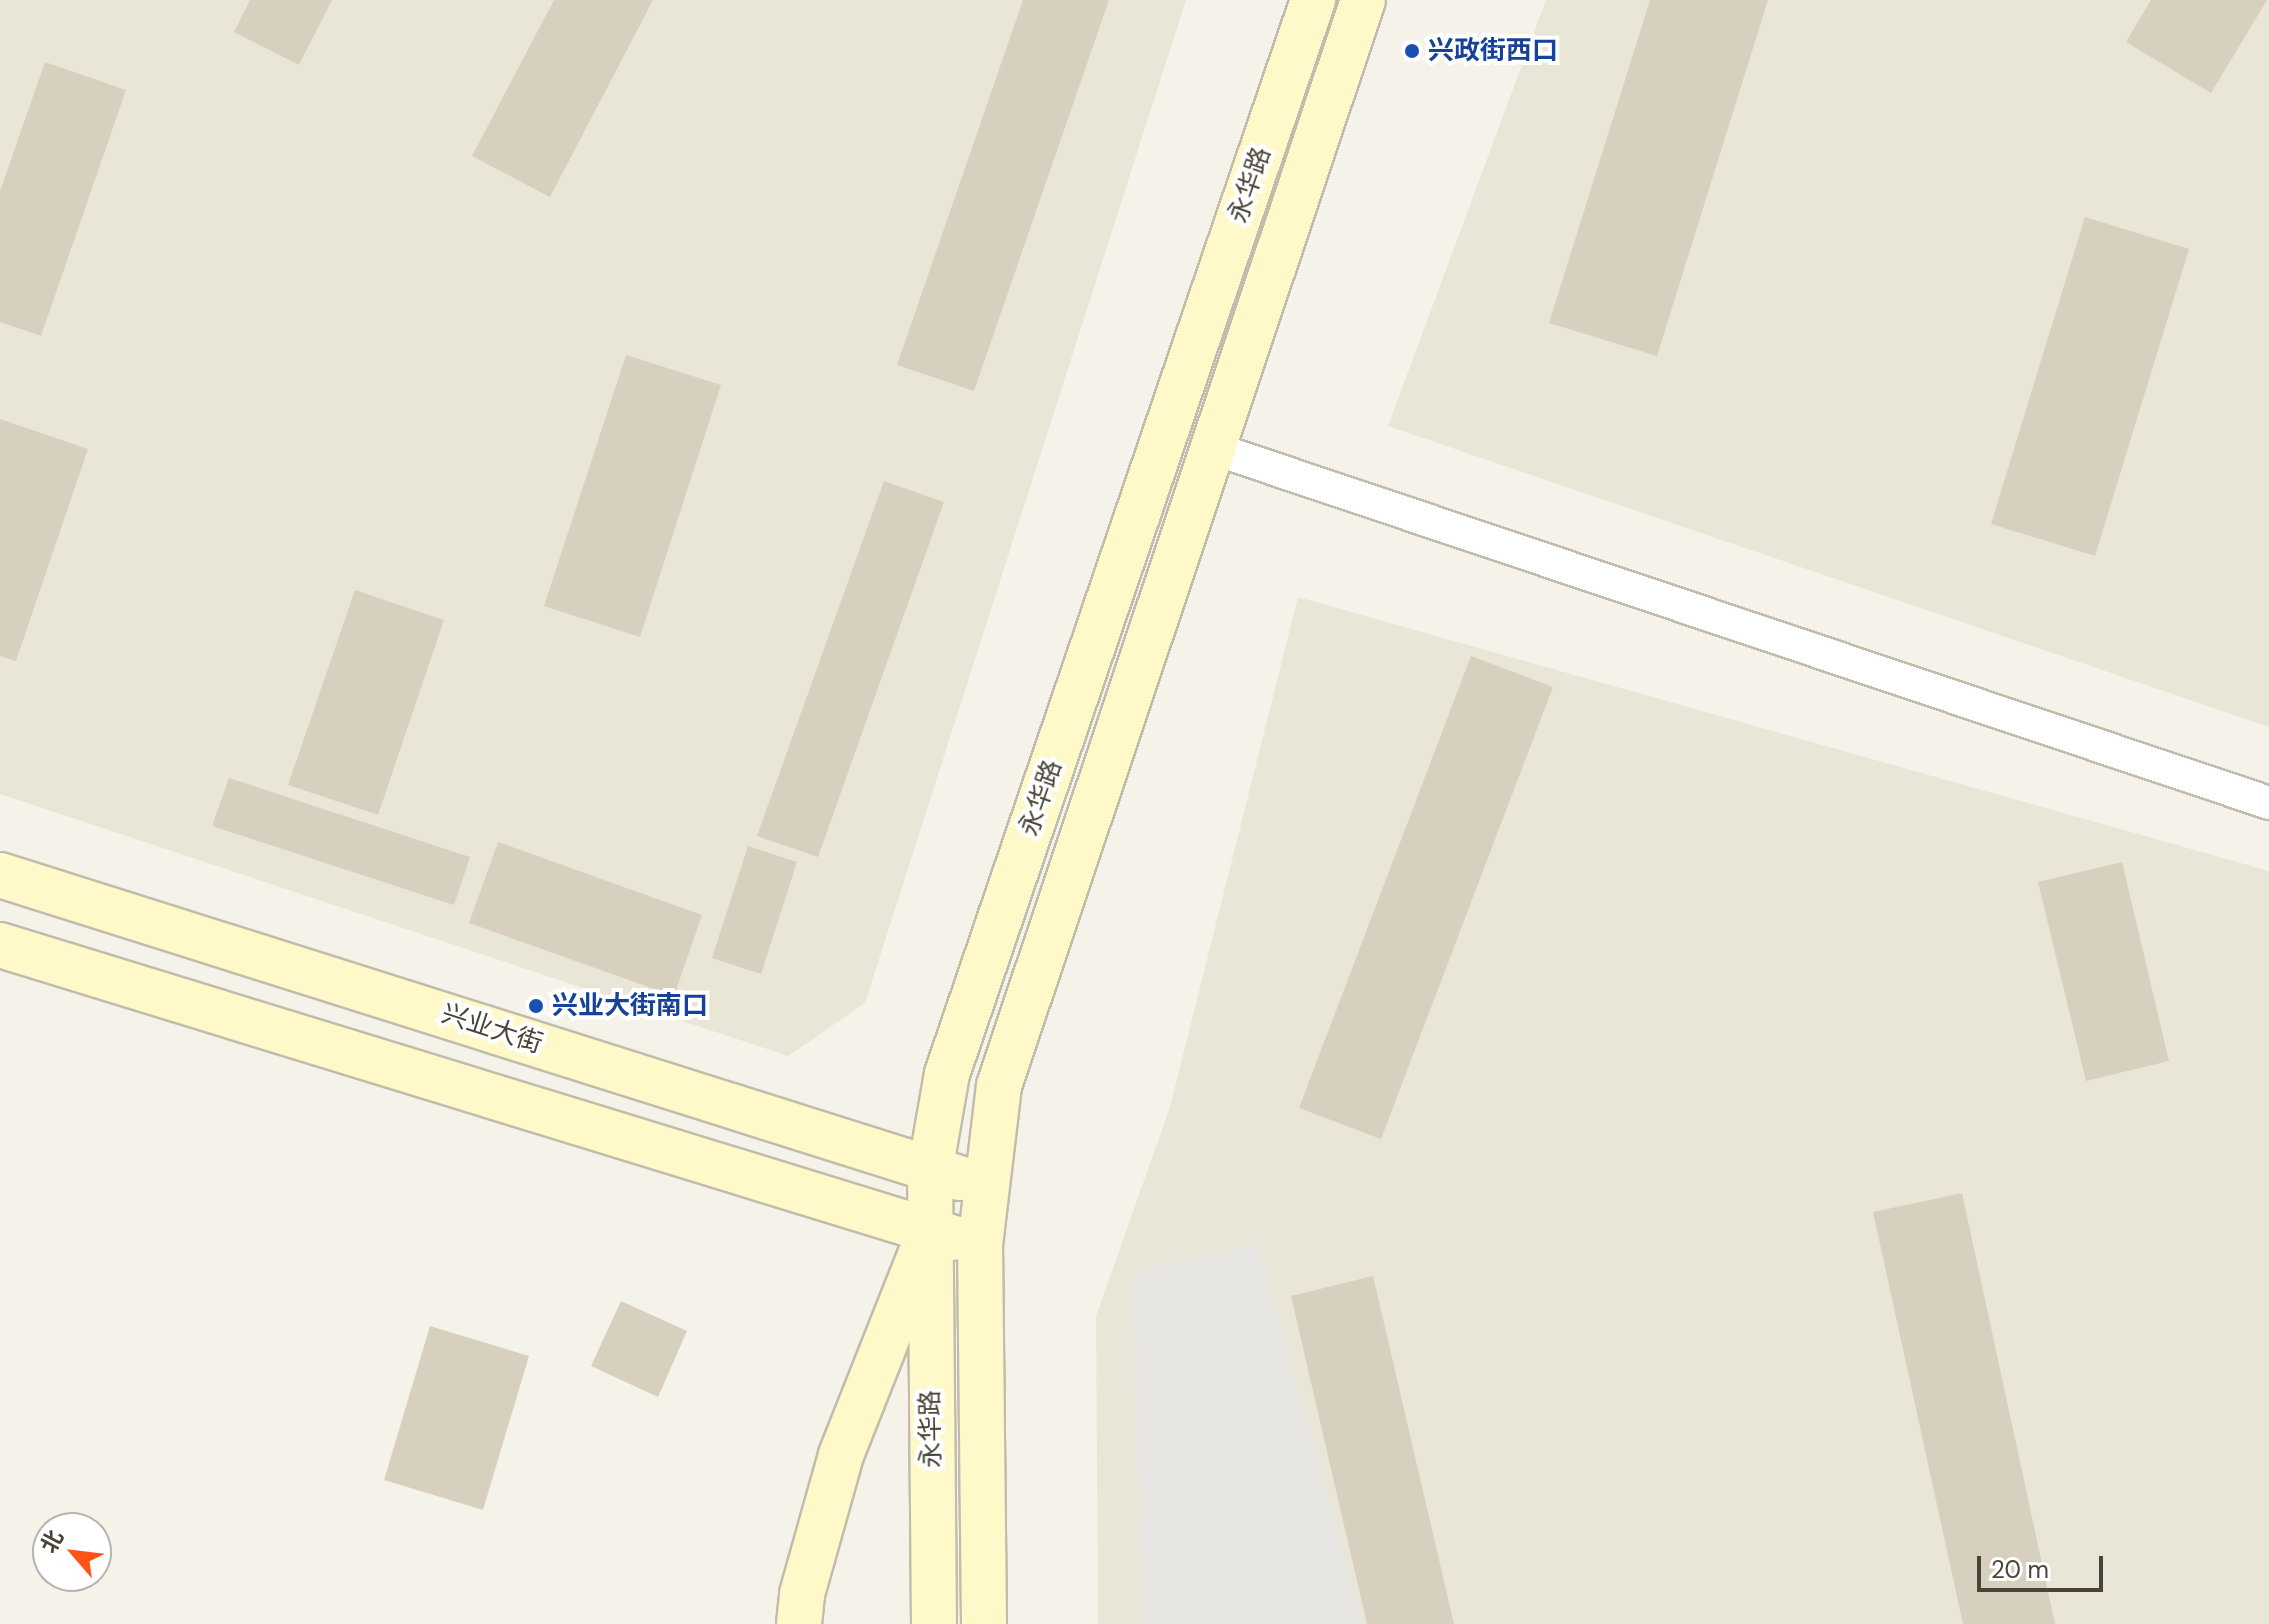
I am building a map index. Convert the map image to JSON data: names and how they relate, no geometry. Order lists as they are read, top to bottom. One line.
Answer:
{"streets":{"main road":["永华路","兴业大街"]},"crossings":[["永华路","兴业大街"]],"places":["兴政街西口","兴业大街南口"],"scale_bar":"20 m","north":"top left"}
